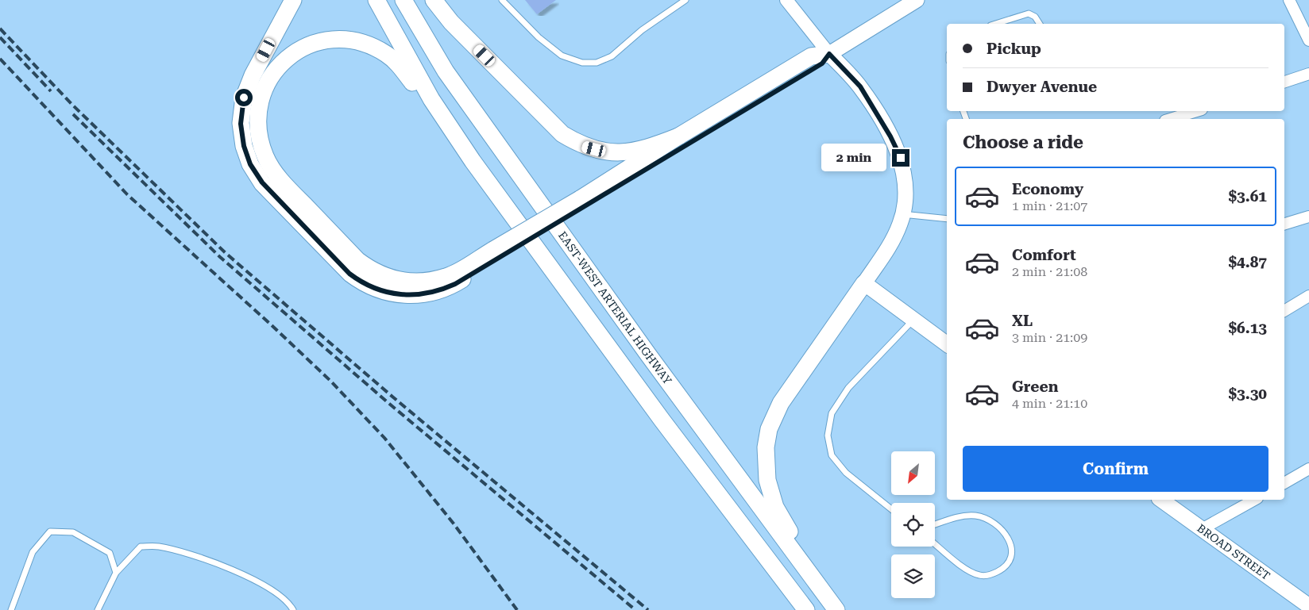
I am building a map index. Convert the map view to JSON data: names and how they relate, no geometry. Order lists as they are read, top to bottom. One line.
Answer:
{"streets":{"main road":["EAST-WEST ARTERIAL HIGHWAY","BROAD STREET"]},"north":"bottom left","page":{"banner":["Pickup","Dwyer Avenue"],"heading":"Choose a ride","bubble":"2 min","list":[{"name":"Economy","note":"1 min · 21:07","value":"$3.61"},{"name":"Comfort","note":"2 min · 21:08","value":"$4.87"},{"name":"XL","note":"3 min · 21:09","value":"$6.13"},{"name":"Green","note":"4 min · 21:10","value":"$3.30"}],"buttons":"Confirm"}}
